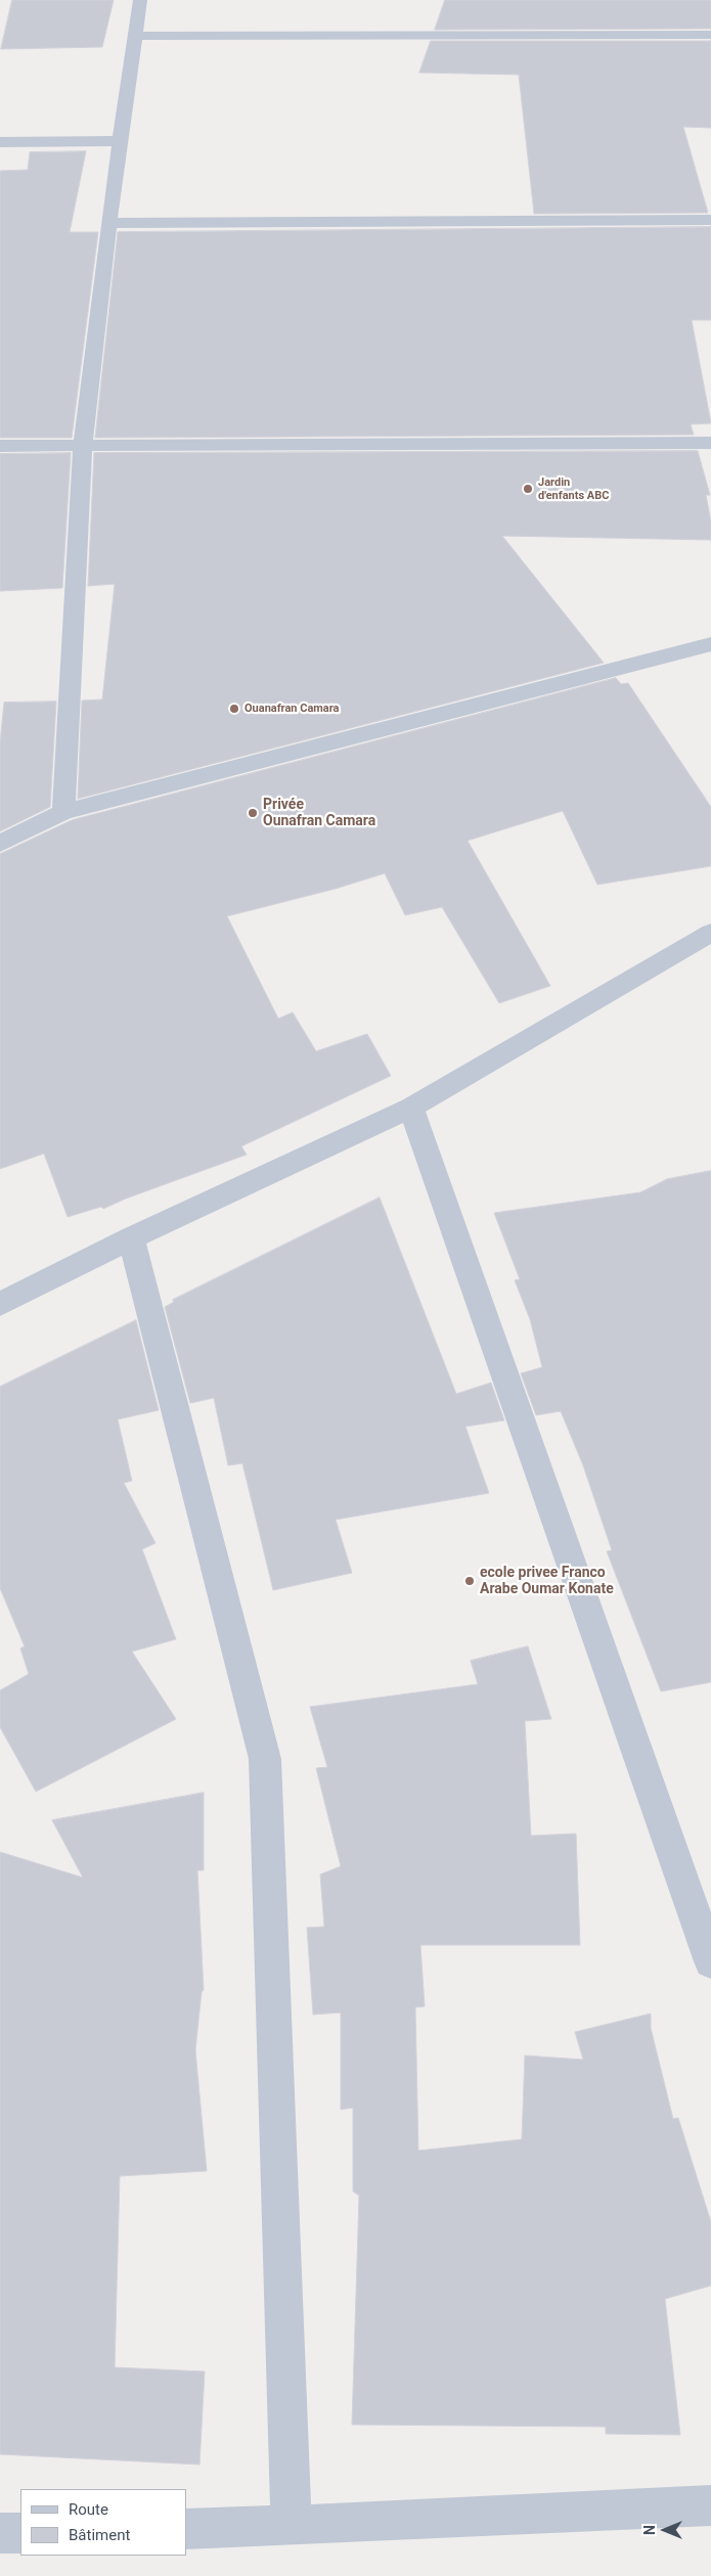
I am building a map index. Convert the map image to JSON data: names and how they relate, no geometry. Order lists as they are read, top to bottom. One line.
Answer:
{"places":["Jardin d'enfants ABC","Ouanafran Camara","Privée Ounafran Camara","ecole privee Franco Arabe Oumar Konate"],"legend":["Route","Bâtiment"],"north":"left"}
